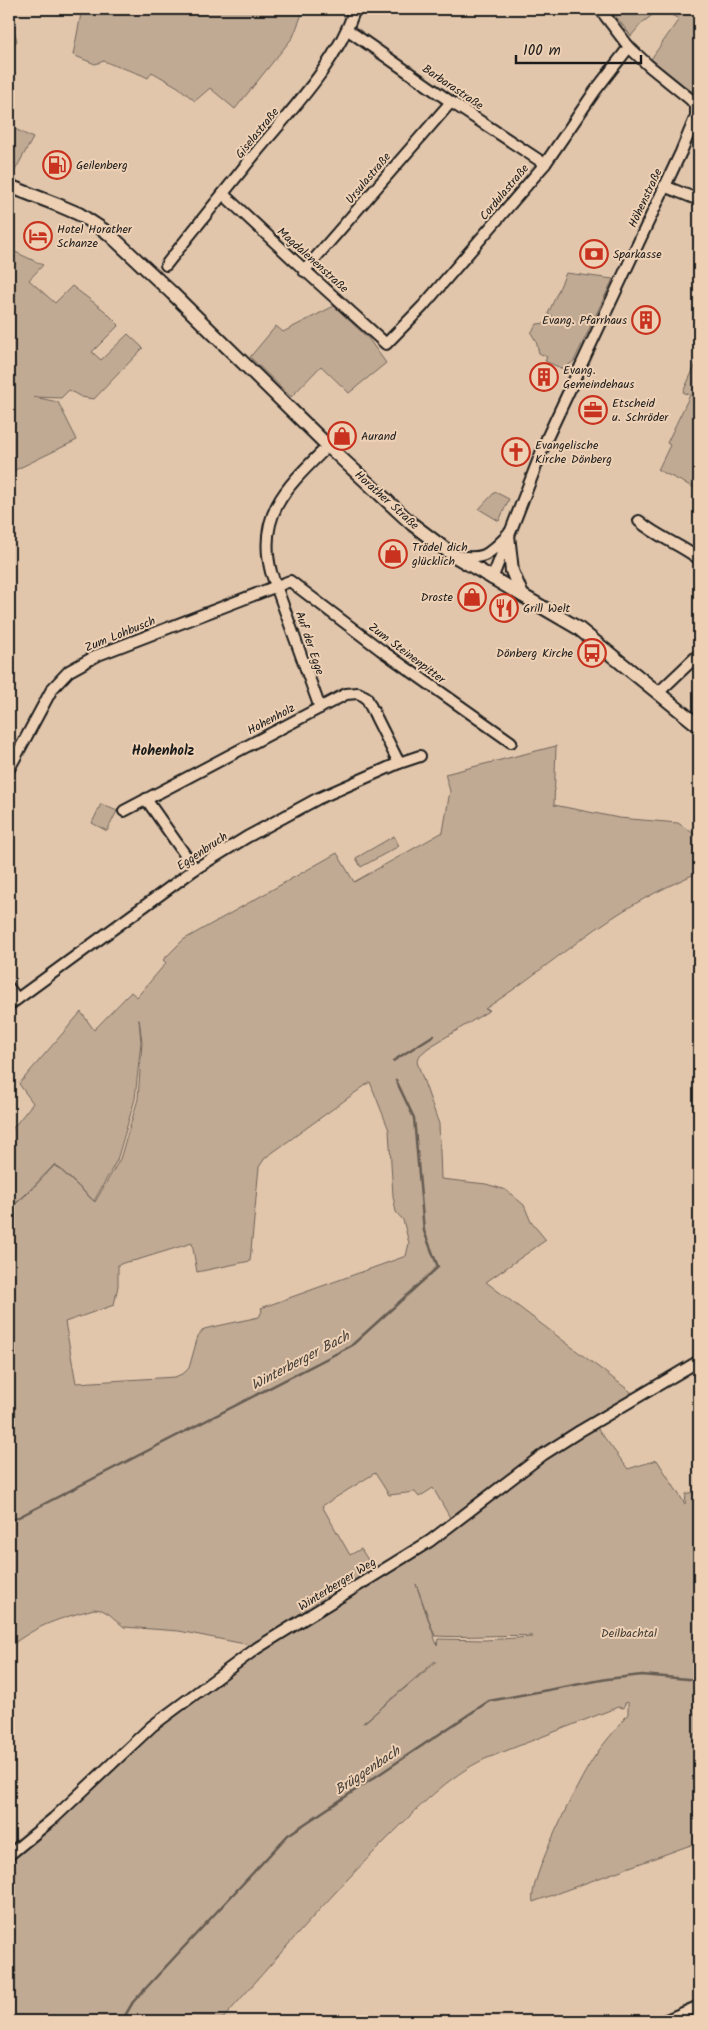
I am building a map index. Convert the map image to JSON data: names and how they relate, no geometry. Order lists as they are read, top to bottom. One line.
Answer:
{"streets":{"main road":["Horather Straße"],"street":["Barbarastraße","Giselastraße","Ursulastraße","Cordulastraße","Höhenstraße","Magdalenenstraße","Zum Lohbusch","Auf der Egge","Zum Steinenpitter","Hohenholz","Eggenbruch","Winterberger Weg"]},"crossings":[["Barbarastraße","Giselastraße"],["Barbarastraße","Ursulastraße"],["Barbarastraße","Cordulastraße"],["Giselastraße","Magdalenenstraße"],["Ursulastraße","Magdalenenstraße"],["Cordulastraße","Magdalenenstraße"],["Höhenstraße","Horather Straße"],["Horather Straße","Auf der Egge"],["Zum Lohbusch","Auf der Egge"],["Zum Lohbusch","Zum Steinenpitter"],["Auf der Egge","Hohenholz"],["Hohenholz","Eggenbruch"]],"districts":["Hohenholz"],"water":["Winterberger Bach","Brüggenbach"],"parks":["Deilbachtal"],"places":{"fuel station":["Geilenberg"],"hotel":["Hotel Horather Schanze"],"bank":["Sparkasse"],"building":["Evang. Pfarrhaus","Evang. Gemeindehaus"],"office":["Etscheid u. Schröder"],"shop":["Aurand","Trödel dich glücklich","Droste"],"church":["Evangelische Kirche Dönberg"],"restaurant":["Grill Welt"],"bus stop":["Dönberg Kirche"]},"scale_bar":"100 m"}
